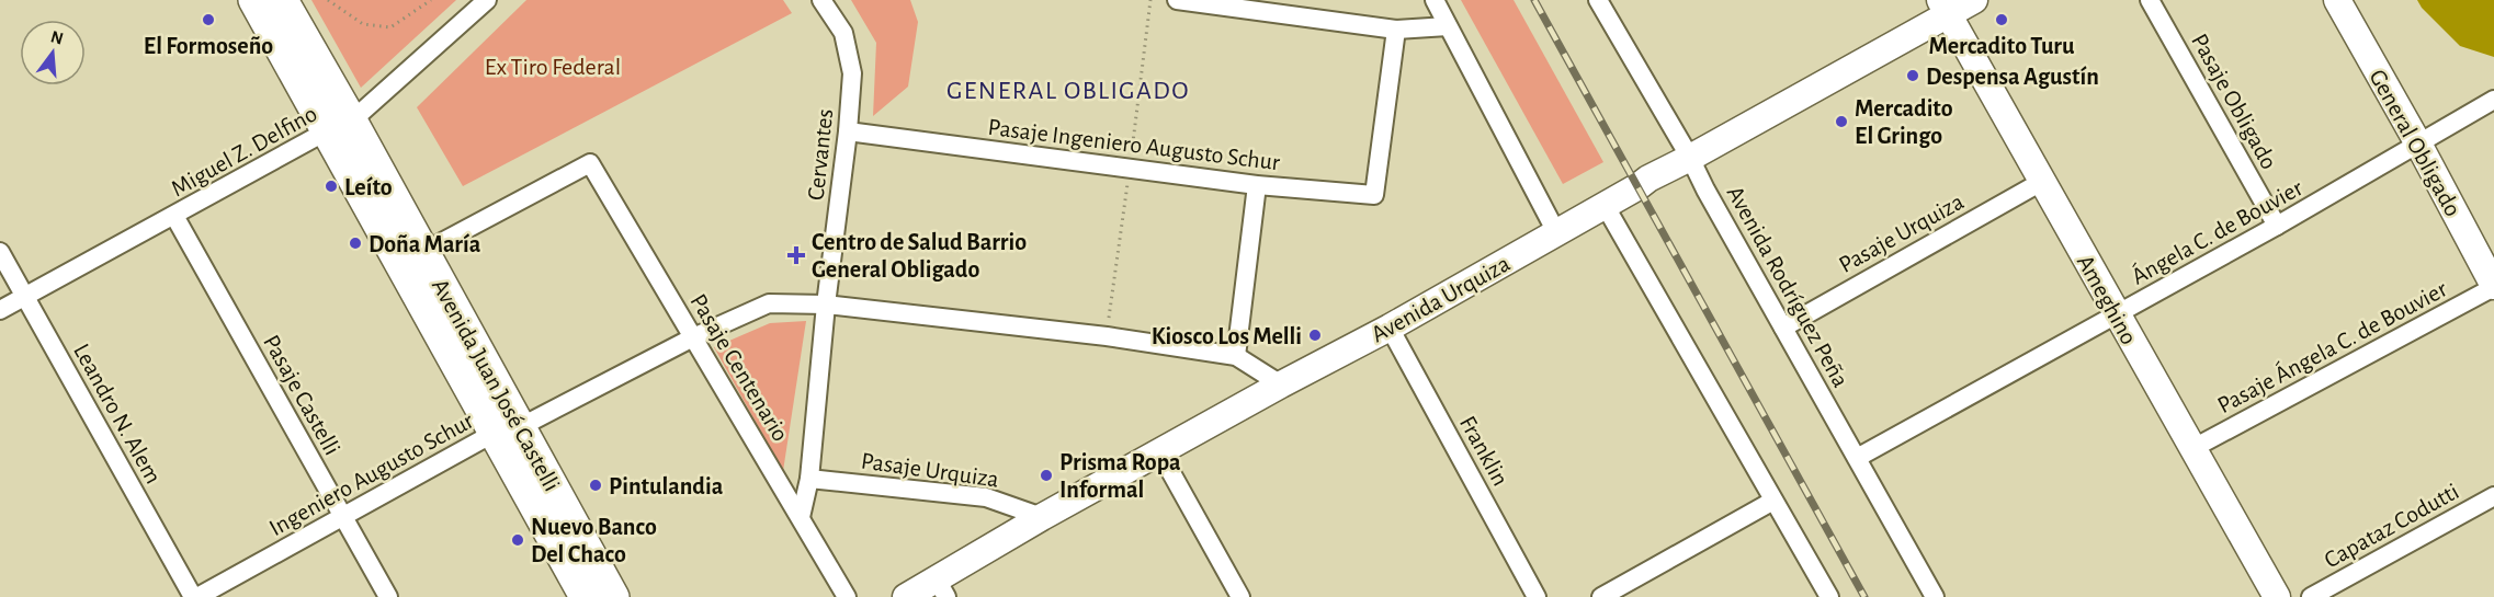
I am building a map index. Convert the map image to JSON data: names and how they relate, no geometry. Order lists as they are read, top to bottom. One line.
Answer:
{"streets":{"main road":["Avenida Juan José Castelli"],"street":["Pasaje Obligado","General Obligado","Pasaje Ingeniero Augusto Schur","Miguel Z. Delfino","Cervantes","Ángela C. de Bouvier","Pasaje Urquiza","Avenida Rodríguez Peña","Avenida Urquiza","Ameghino","Pasaje Ángela C. de Bouvier","Pasaje Centenario","Pasaje Castelli","Leandro N. Alem","Franklin","Ingeniero Augusto Schur","Capataz Codutti"]},"crossings":[["Pasaje Obligado","Ángela C. de Bouvier"],["General Obligado","Ángela C. de Bouvier"],["General Obligado","Pasaje Ángela C. de Bouvier"],["Pasaje Ingeniero Augusto Schur","Cervantes"],["Miguel Z. Delfino","Avenida Juan José Castelli"],["Miguel Z. Delfino","Pasaje Castelli"],["Miguel Z. Delfino","Leandro N. Alem"],["Cervantes","Pasaje Urquiza"],["Cervantes","Pasaje Centenario"],["Cervantes","Ingeniero Augusto Schur"],["Ángela C. de Bouvier","Avenida Rodríguez Peña"],["Ángela C. de Bouvier","Ameghino"],["Pasaje Urquiza","Avenida Rodríguez Peña"],["Pasaje Urquiza","Avenida Urquiza"],["Pasaje Urquiza","Ameghino"],["Avenida Rodríguez Peña","Avenida Urquiza"],["Avenida Urquiza","Ameghino"],["Avenida Urquiza","Franklin"],["Ameghino","Pasaje Ángela C. de Bouvier"],["Pasaje Centenario","Avenida Juan José Castelli"],["Pasaje Centenario","Ingeniero Augusto Schur"],["Avenida Juan José Castelli","Ingeniero Augusto Schur"],["Pasaje Castelli","Ingeniero Augusto Schur"],["Leandro N. Alem","Ingeniero Augusto Schur"]],"districts":["GENERAL OBLIGADO"],"parks":["Ex Tiro Federal"],"places":{"other":["El Formoseño","Mercadito Turu","Despensa Agustín","Mercadito El Gringo","Leíto","Doña María","Kiosco Los Melli","Prisma Ropa Informal","Pintulandia","Nuevo Banco Del Chaco"],"health":["Centro de Salud Barrio General Obligado"]},"north":"top"}
